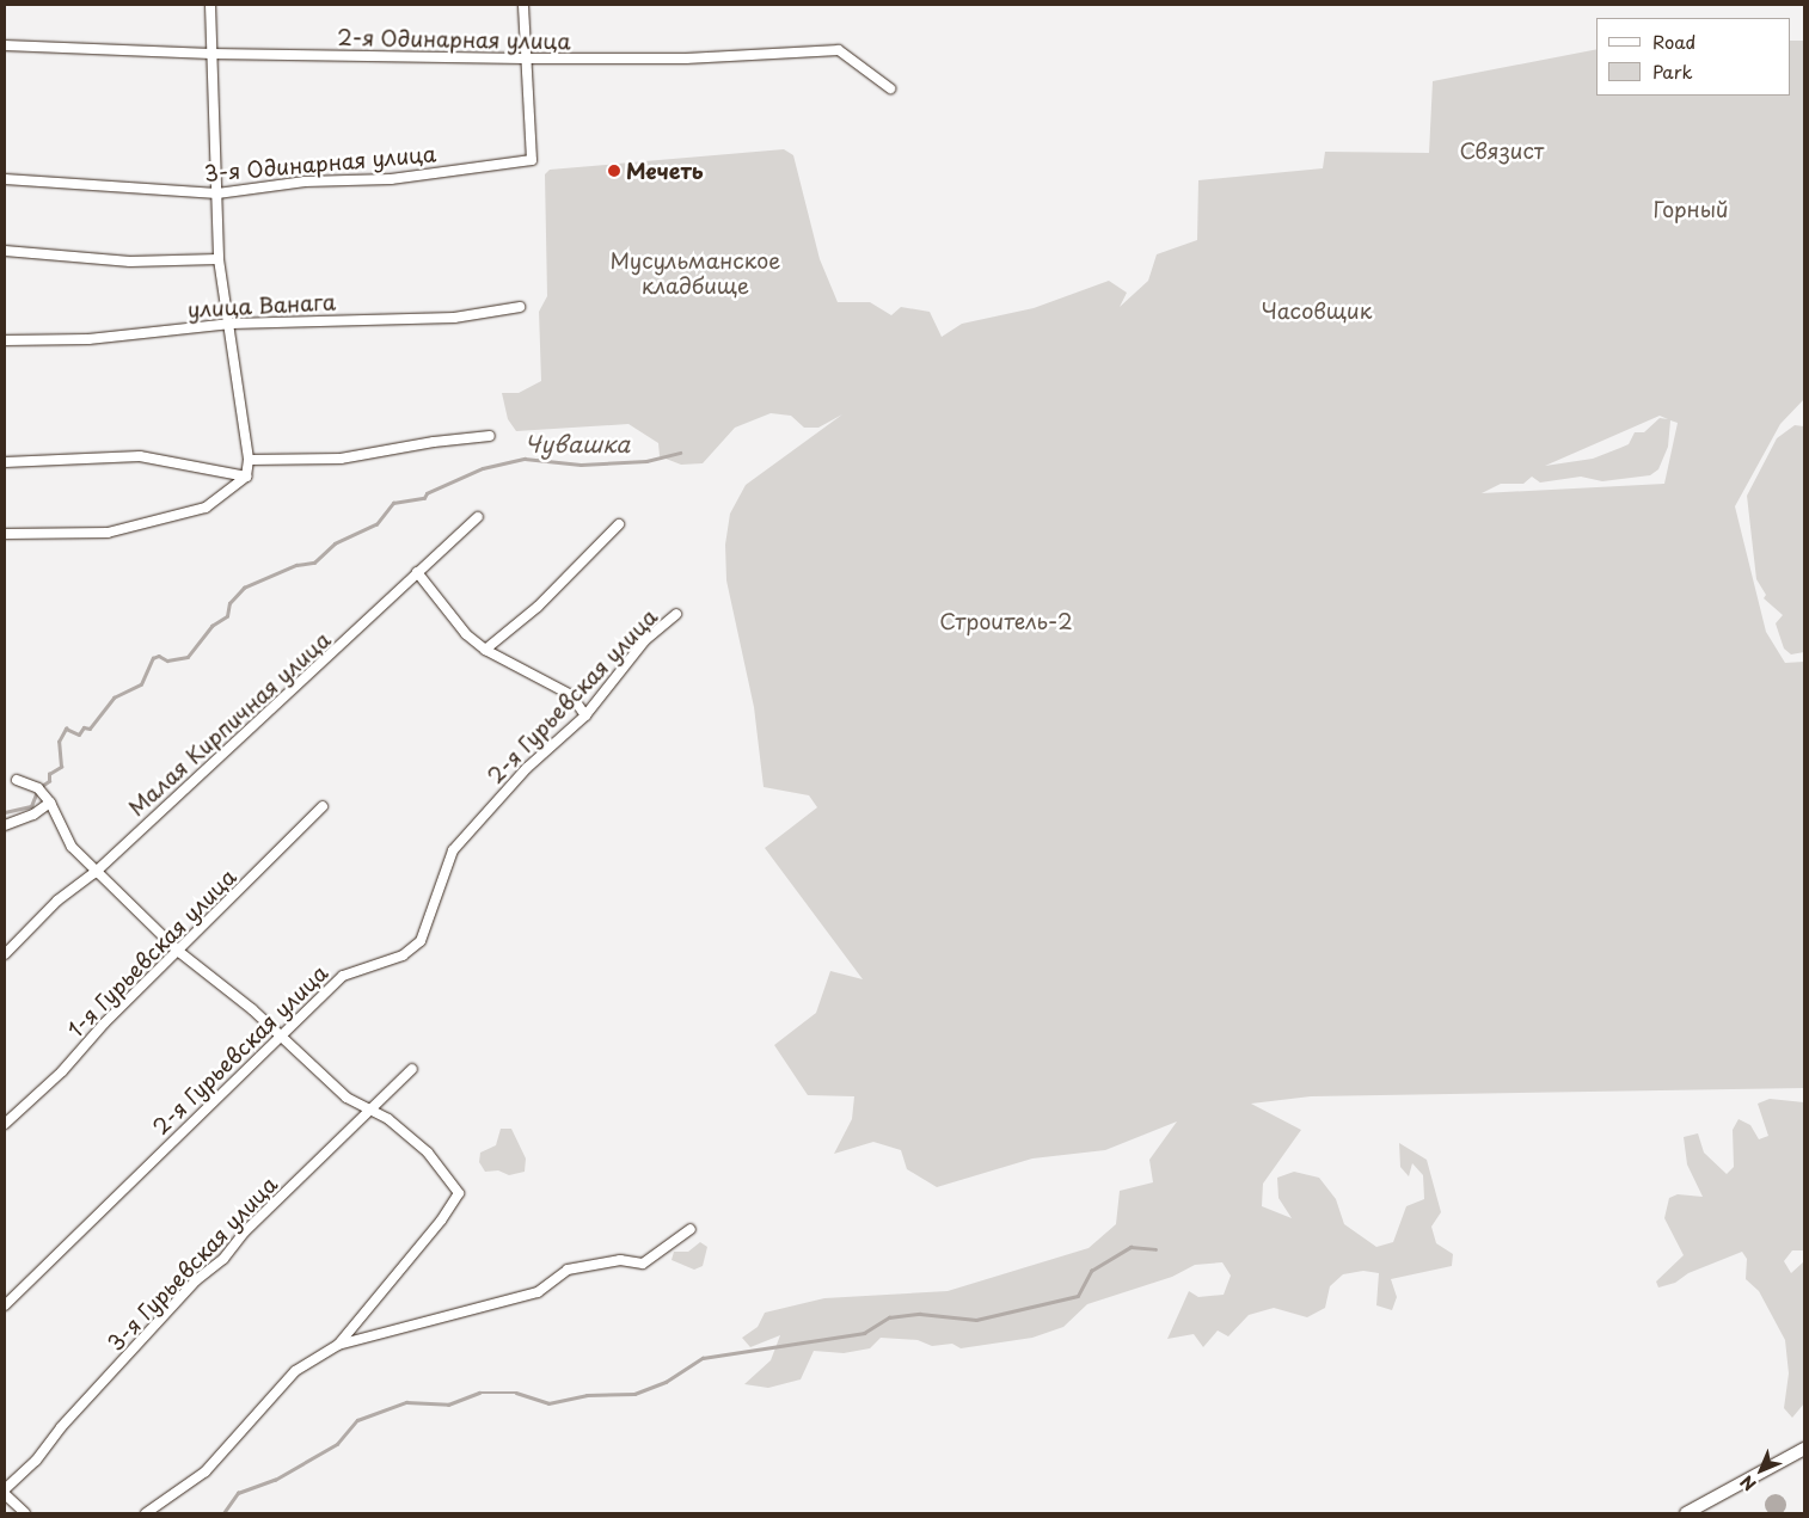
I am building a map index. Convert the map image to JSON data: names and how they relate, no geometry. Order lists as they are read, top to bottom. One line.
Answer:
{"streets":{"street":["2-я Одинарная улица","3-я Одинарная улица","улица Ванага","2-я Гурьевская улица","Малая Кирпичная улица","1-я Гурьевская улица","3-я Гурьевская улица"]},"crossings":[["2-я Одинарная улица","3-я Одинарная улица"]],"water":["Чувашка"],"parks":["Связист","Горный","Мусульманское кладбище","Часовщик","Строитель-2"],"places":["Мечеть"],"legend":["Road","Park"],"north":"bottom left"}
